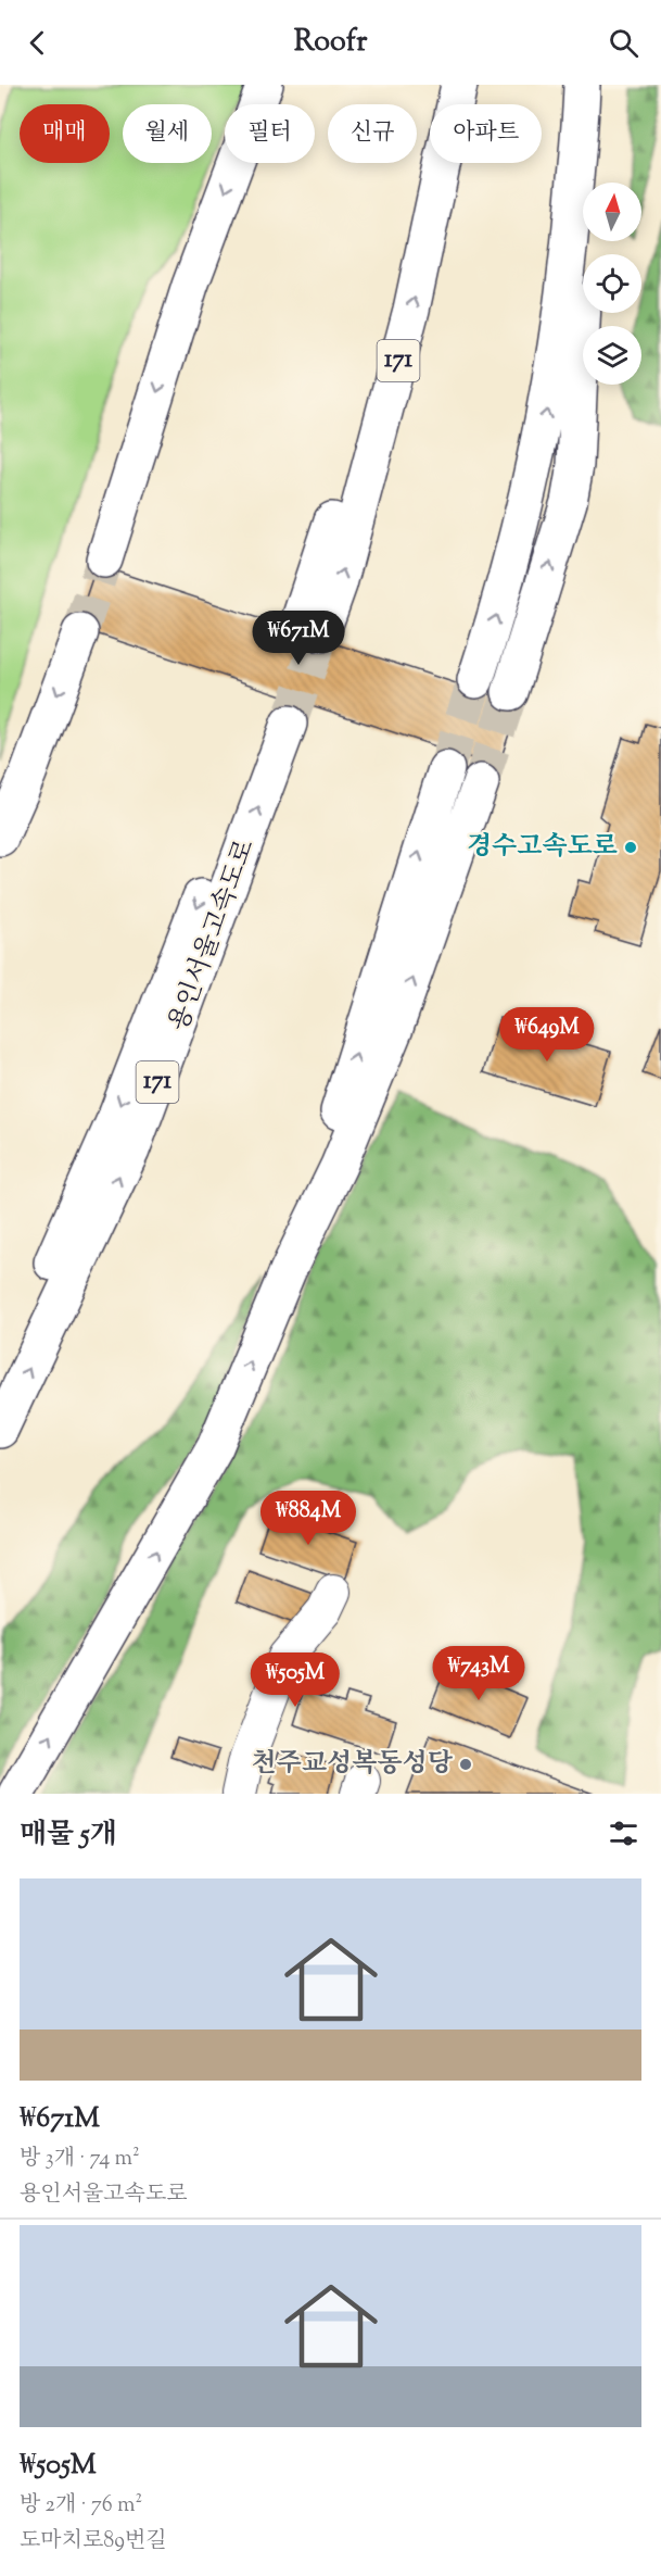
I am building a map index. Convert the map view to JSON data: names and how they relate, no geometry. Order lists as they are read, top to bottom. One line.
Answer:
{"streets":{"highway":["171","용인서울고속도로"]},"places":["경수고속도로","천주교성복동성당"],"north":"top","page":{"header":"Roofr","chip":["매매","월세","필터","신규","아파트"],"price":["₩671M","₩649M","₩884M","₩743M","₩505M"],"heading":"매물 5개","list":[{"name":"₩671M","note":"방 3개 · 74 m² · 용인서울고속도로"},{"name":"₩505M","note":"방 2개 · 76 m² · 도마치로89번길"}]}}
